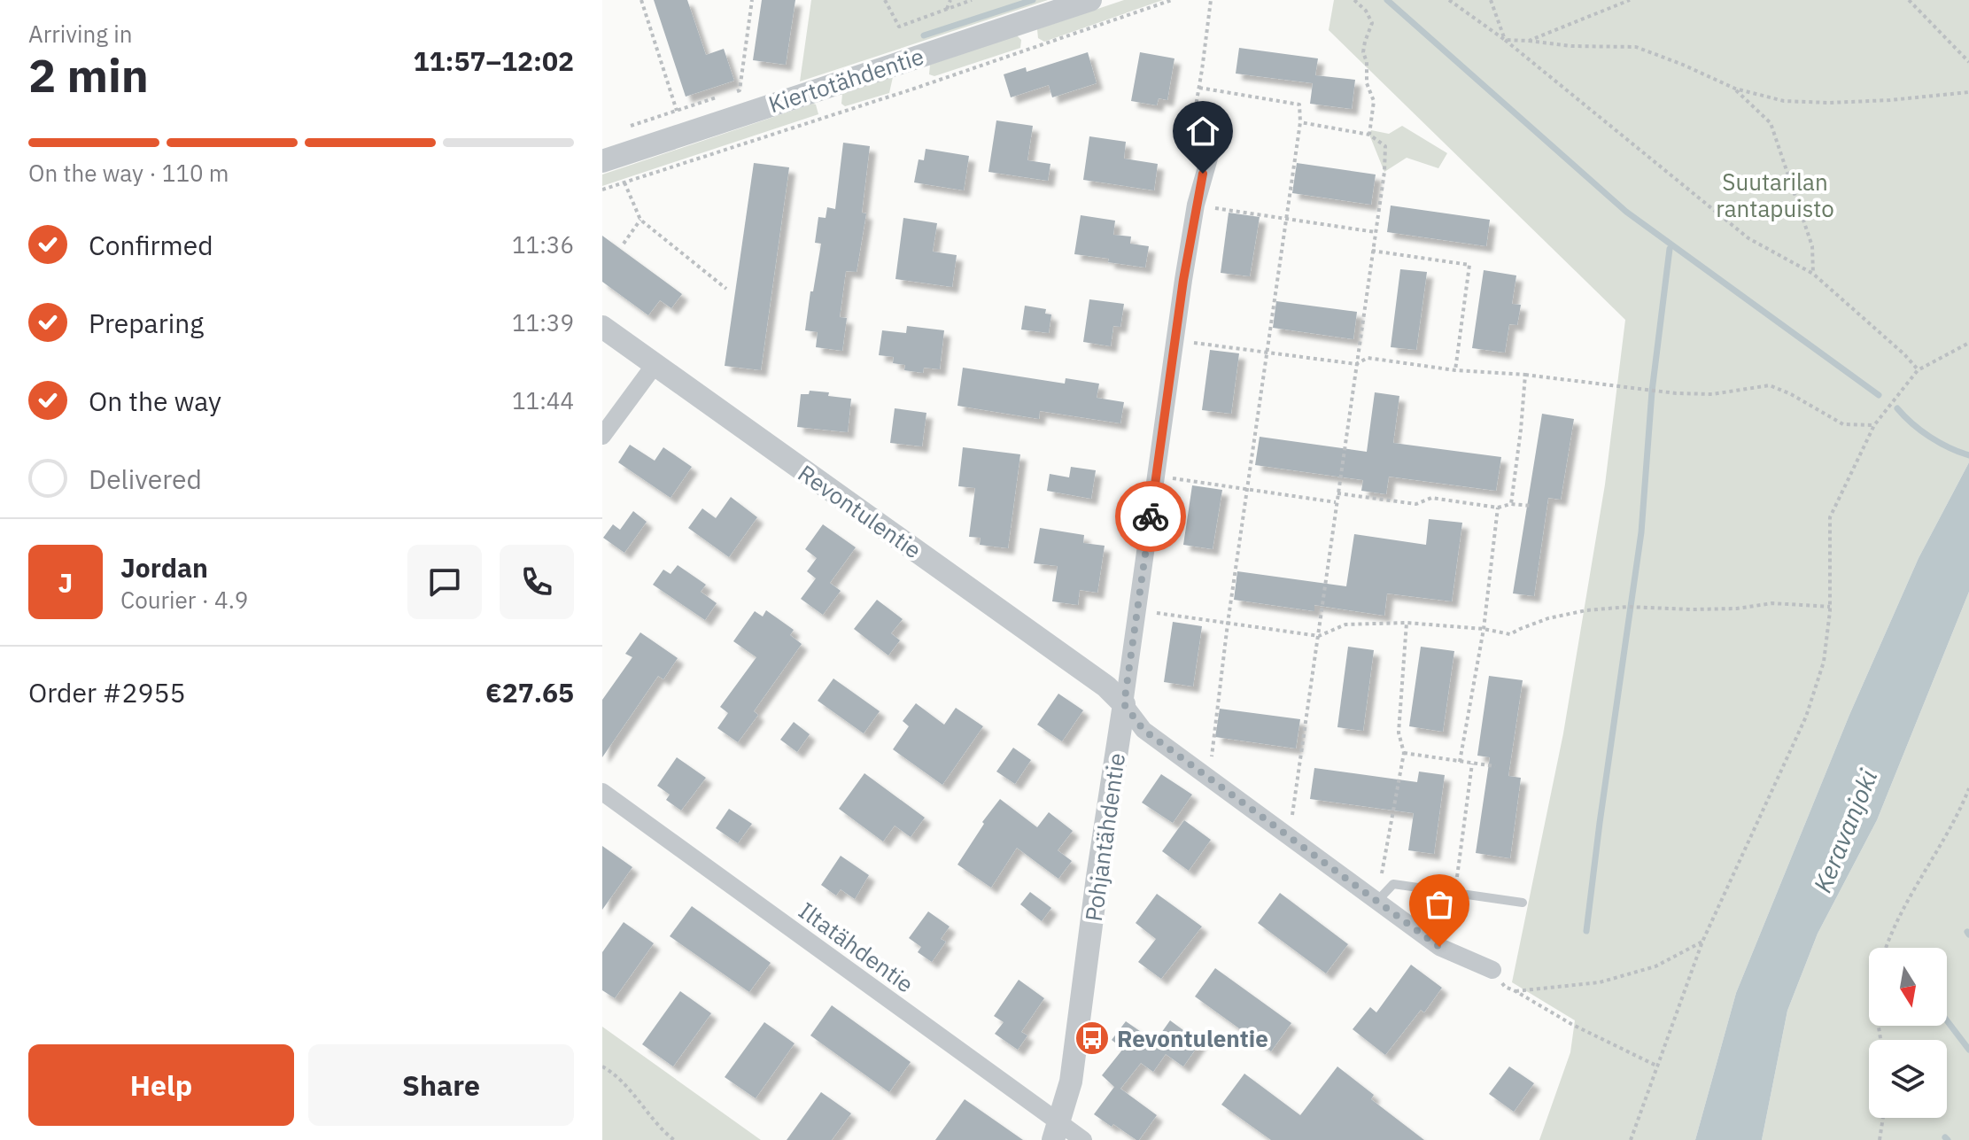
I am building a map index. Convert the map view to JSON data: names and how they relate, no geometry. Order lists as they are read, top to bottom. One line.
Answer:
{"streets":{"street":["Kiertotähdentie","Revontulentie","Pohjantähdentie","Iltatähdentie"]},"crossings":[["Revontulentie","Pohjantähdentie"],["Pohjantähdentie","Iltatähdentie"]],"water":["Keravanjoki"],"parks":["Suutarilan rantapuisto"],"places":{"bus stop":["Revontulentie"]},"north":"bottom","page":{"heading":["2 min","Arriving in","11:57–12:02"],"panel":["Jordan","Courier · 4.9","Order #2955","€27.65"],"bar":"On the way · 110 m","list":[["Confirmed","11:36"],["Preparing","11:39"],["On the way","11:44"],"Delivered"],"round":"J","buttons":["Help","Share"]}}
